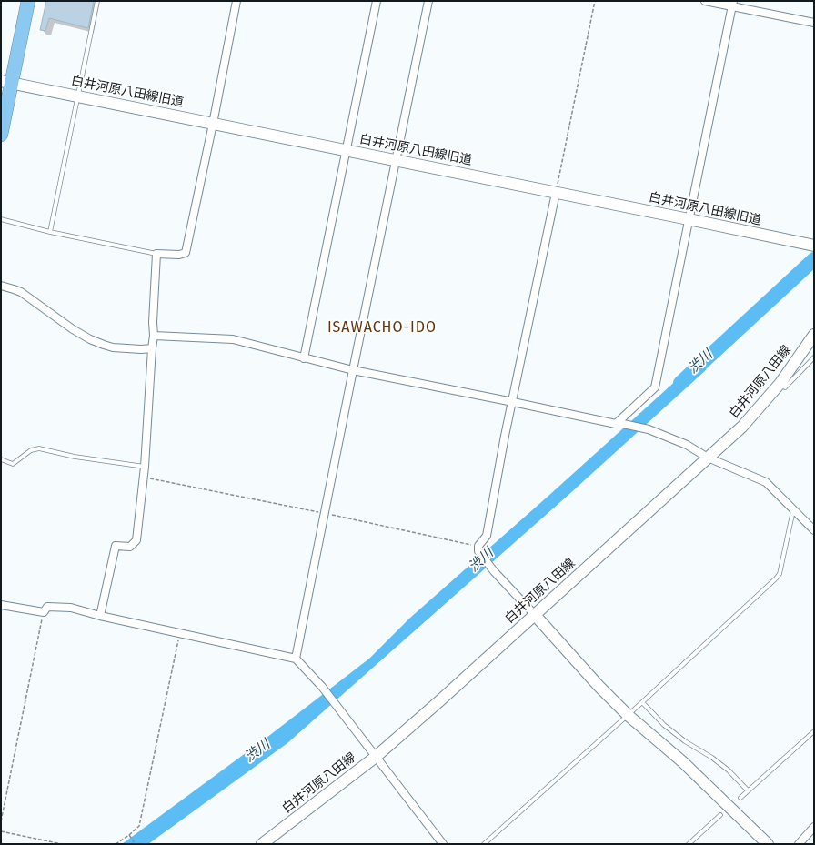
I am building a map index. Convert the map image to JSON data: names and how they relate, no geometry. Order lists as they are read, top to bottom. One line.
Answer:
{"streets":{"street":["白井河原八田線旧道","白井河原八田線"]},"districts":["ISAWACHO-IDO"],"water":["渋川"]}
